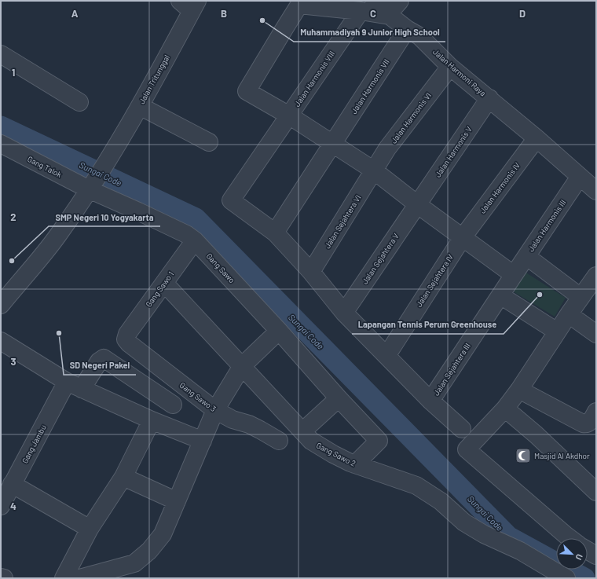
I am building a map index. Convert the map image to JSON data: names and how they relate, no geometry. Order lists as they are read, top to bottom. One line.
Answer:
{"streets":{"street":["Jalan Harmoni Raya","Jalan Harmonis VIII","Jalan Tritunggal","Jalan Harmonis VII","Jalan Harmonis VI","Jalan Harmonis V","Gang Talok","Jalan Harmonis IV","Jalan Sejahtera VI","Jalan Harmonis III","Jalan Sejahtera V","Gang Sawo","Jalan Sejahtera IV","Gang Sawo 1","Jalan Sejahtera III","Gang Sawo 3","Gang Jambu","Gang Sawo 2"]},"crossings":[["Jalan Harmoni Raya","Jalan Harmonis VIII"],["Jalan Harmoni Raya","Jalan Harmonis VII"],["Jalan Harmoni Raya","Jalan Harmonis VI"],["Jalan Harmoni Raya","Jalan Harmonis V"],["Jalan Harmoni Raya","Jalan Harmonis IV"],["Jalan Harmoni Raya","Jalan Harmonis III"],["Jalan Harmonis VIII","Jalan Harmonis VII"],["Jalan Tritunggal","Gang Talok"],["Jalan Tritunggal","Gang Sawo"],["Jalan Harmonis VI","Jalan Sejahtera VI"],["Jalan Harmonis V","Jalan Sejahtera V"],["Gang Talok","Gang Sawo"],["Jalan Harmonis IV","Jalan Sejahtera IV"],["Jalan Harmonis III","Jalan Sejahtera III"],["Gang Sawo","Gang Sawo 1"],["Gang Sawo","Gang Sawo 2"],["Gang Sawo 1","Gang Sawo 3"],["Gang Sawo 1","Gang Sawo 2"]],"water":["Sungai Code"],"places":{"other":["Muhammadiyah 9 Junior High School","SMP Negeri 10 Yogyakarta","Lapangan Tennis Perum Greenhouse","SD Negeri Pakel"],"mosque":["Masjid Al Akdhor"]},"north":"bottom right","grid":{"columns":["A","B","C","D"],"rows":["1","2","3","4"]}}
